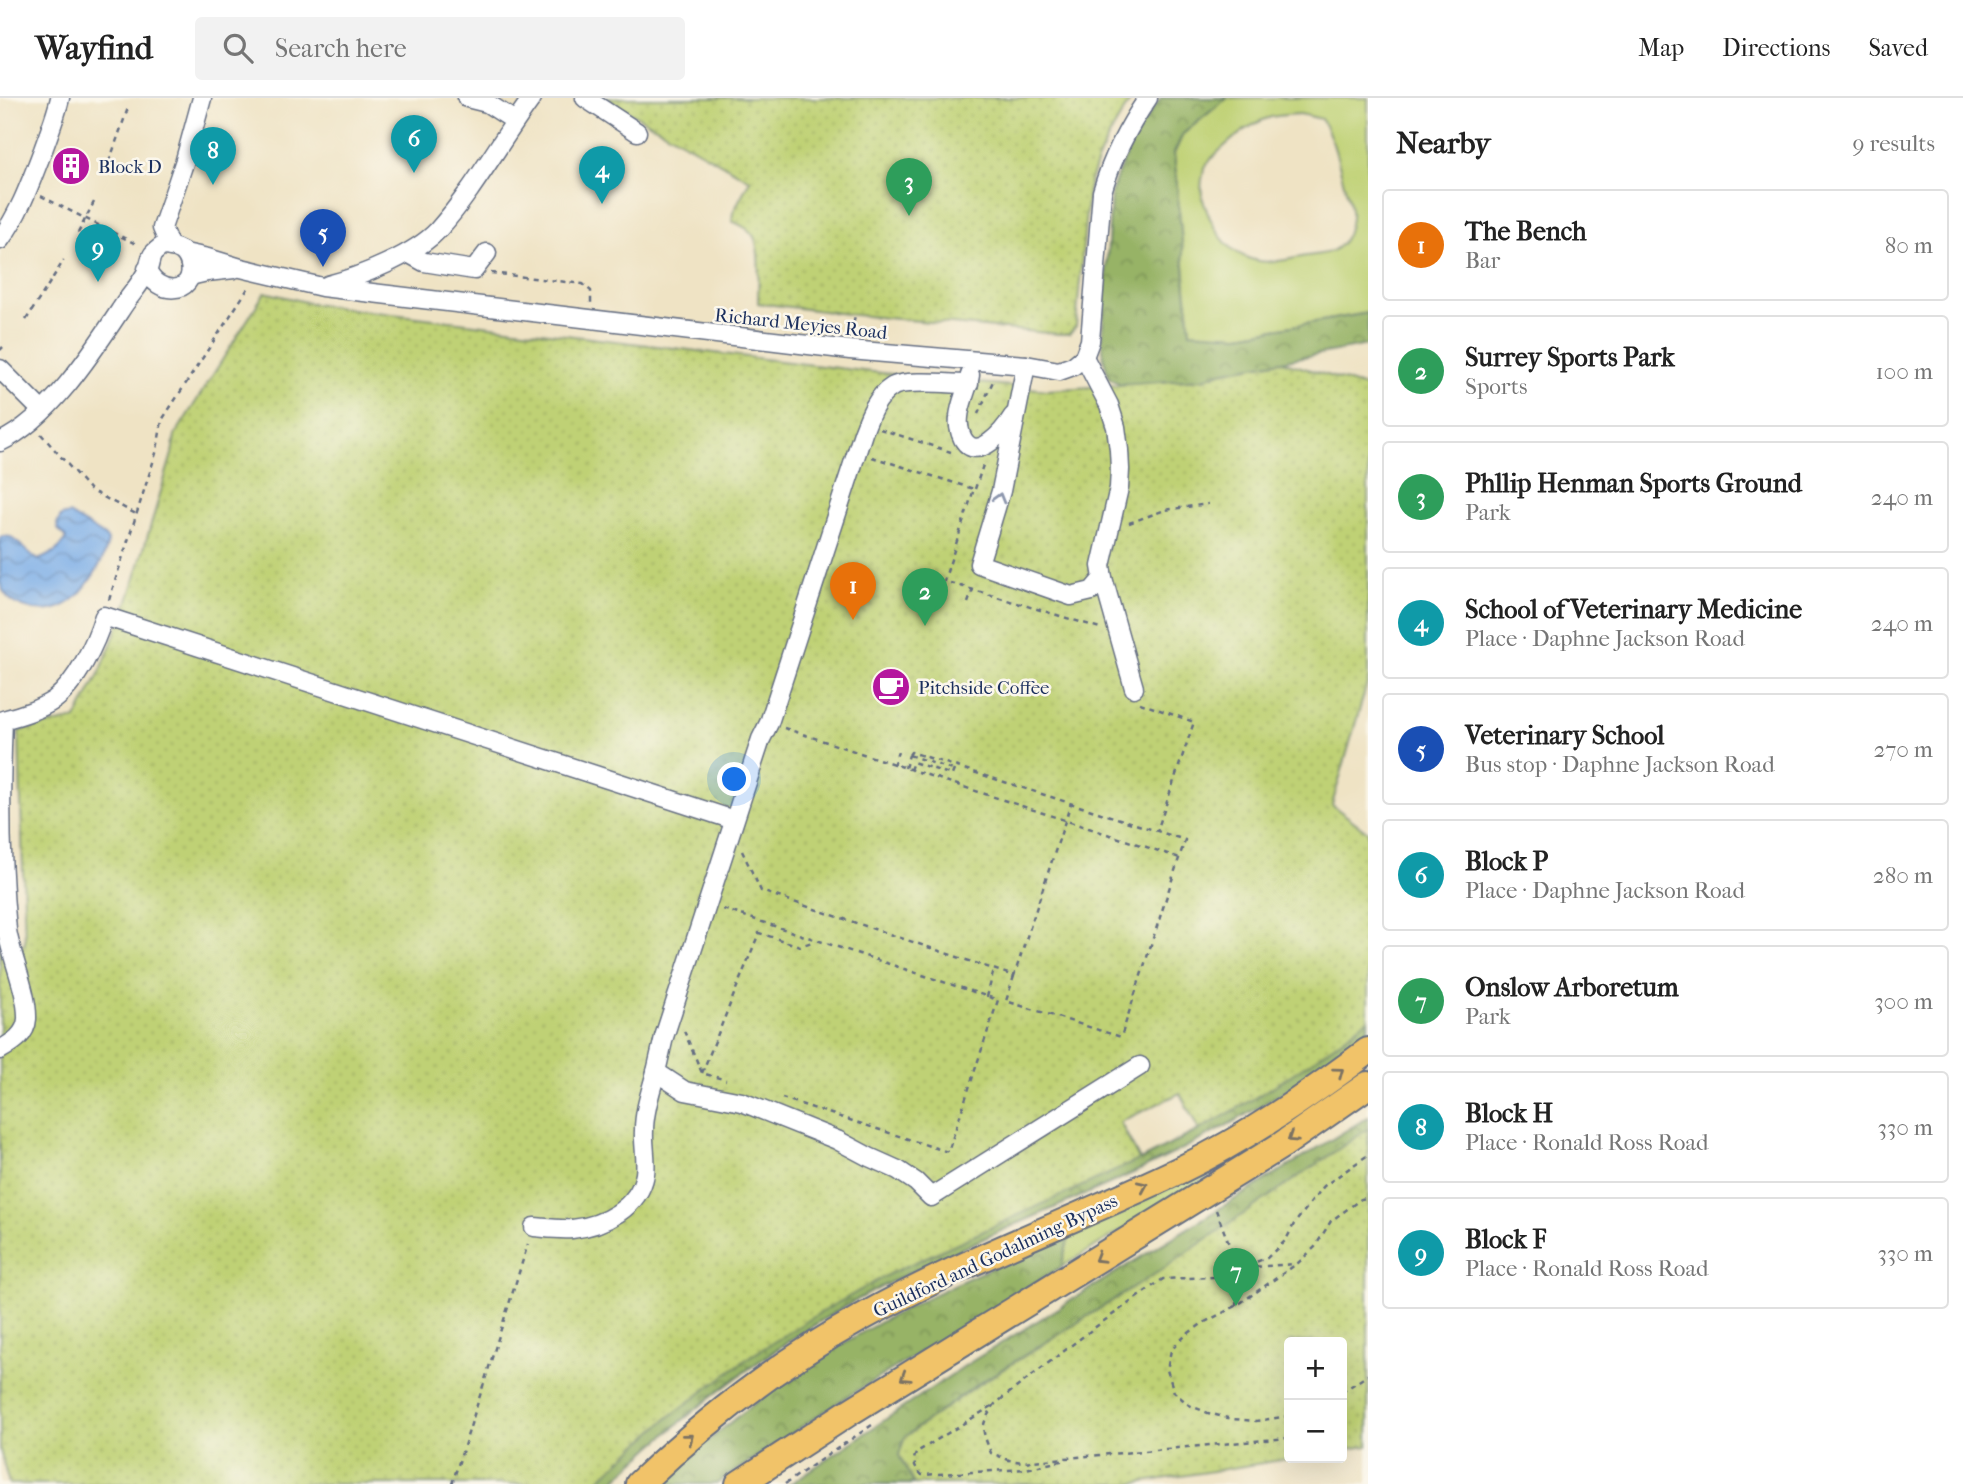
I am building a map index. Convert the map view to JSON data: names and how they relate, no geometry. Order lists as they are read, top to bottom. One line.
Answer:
{"streets":{"highway":["Guildford and Godalming Bypass"],"street":["Richard Meyjes Road"]},"places":{"building":["Block D"],"cafe":["Pitchside Coffee"]},"page":{"header":"Wayfind","search":"Search here","nav":["Map","Directions","Saved"],"heading":["Nearby","9 results"],"pins":["6","8","4","3","5","9","1","2","7"],"list":[{"mark":"1","name":"The Bench","note":"Bar","value":"80 m"},{"mark":"2","name":"Surrey Sports Park","note":"Sports","value":"100 m"},{"mark":"3","name":"Phllip Henman Sports Ground","note":"Park","value":"240 m"},{"mark":"4","name":"School of Veterinary Medicine","note":"Place · Daphne Jackson Road","value":"240 m"},{"mark":"5","name":"Veterinary School","note":"Bus stop · Daphne Jackson Road","value":"270 m"},{"mark":"6","name":"Block P","note":"Place · Daphne Jackson Road","value":"280 m"},{"mark":"7","name":"Onslow Arboretum","note":"Park","value":"300 m"},{"mark":"8","name":"Block H","note":"Place · Ronald Ross Road","value":"330 m"},{"mark":"9","name":"Block F","note":"Place · Ronald Ross Road","value":"330 m"}],"map_buttons":["+","−"]}}
